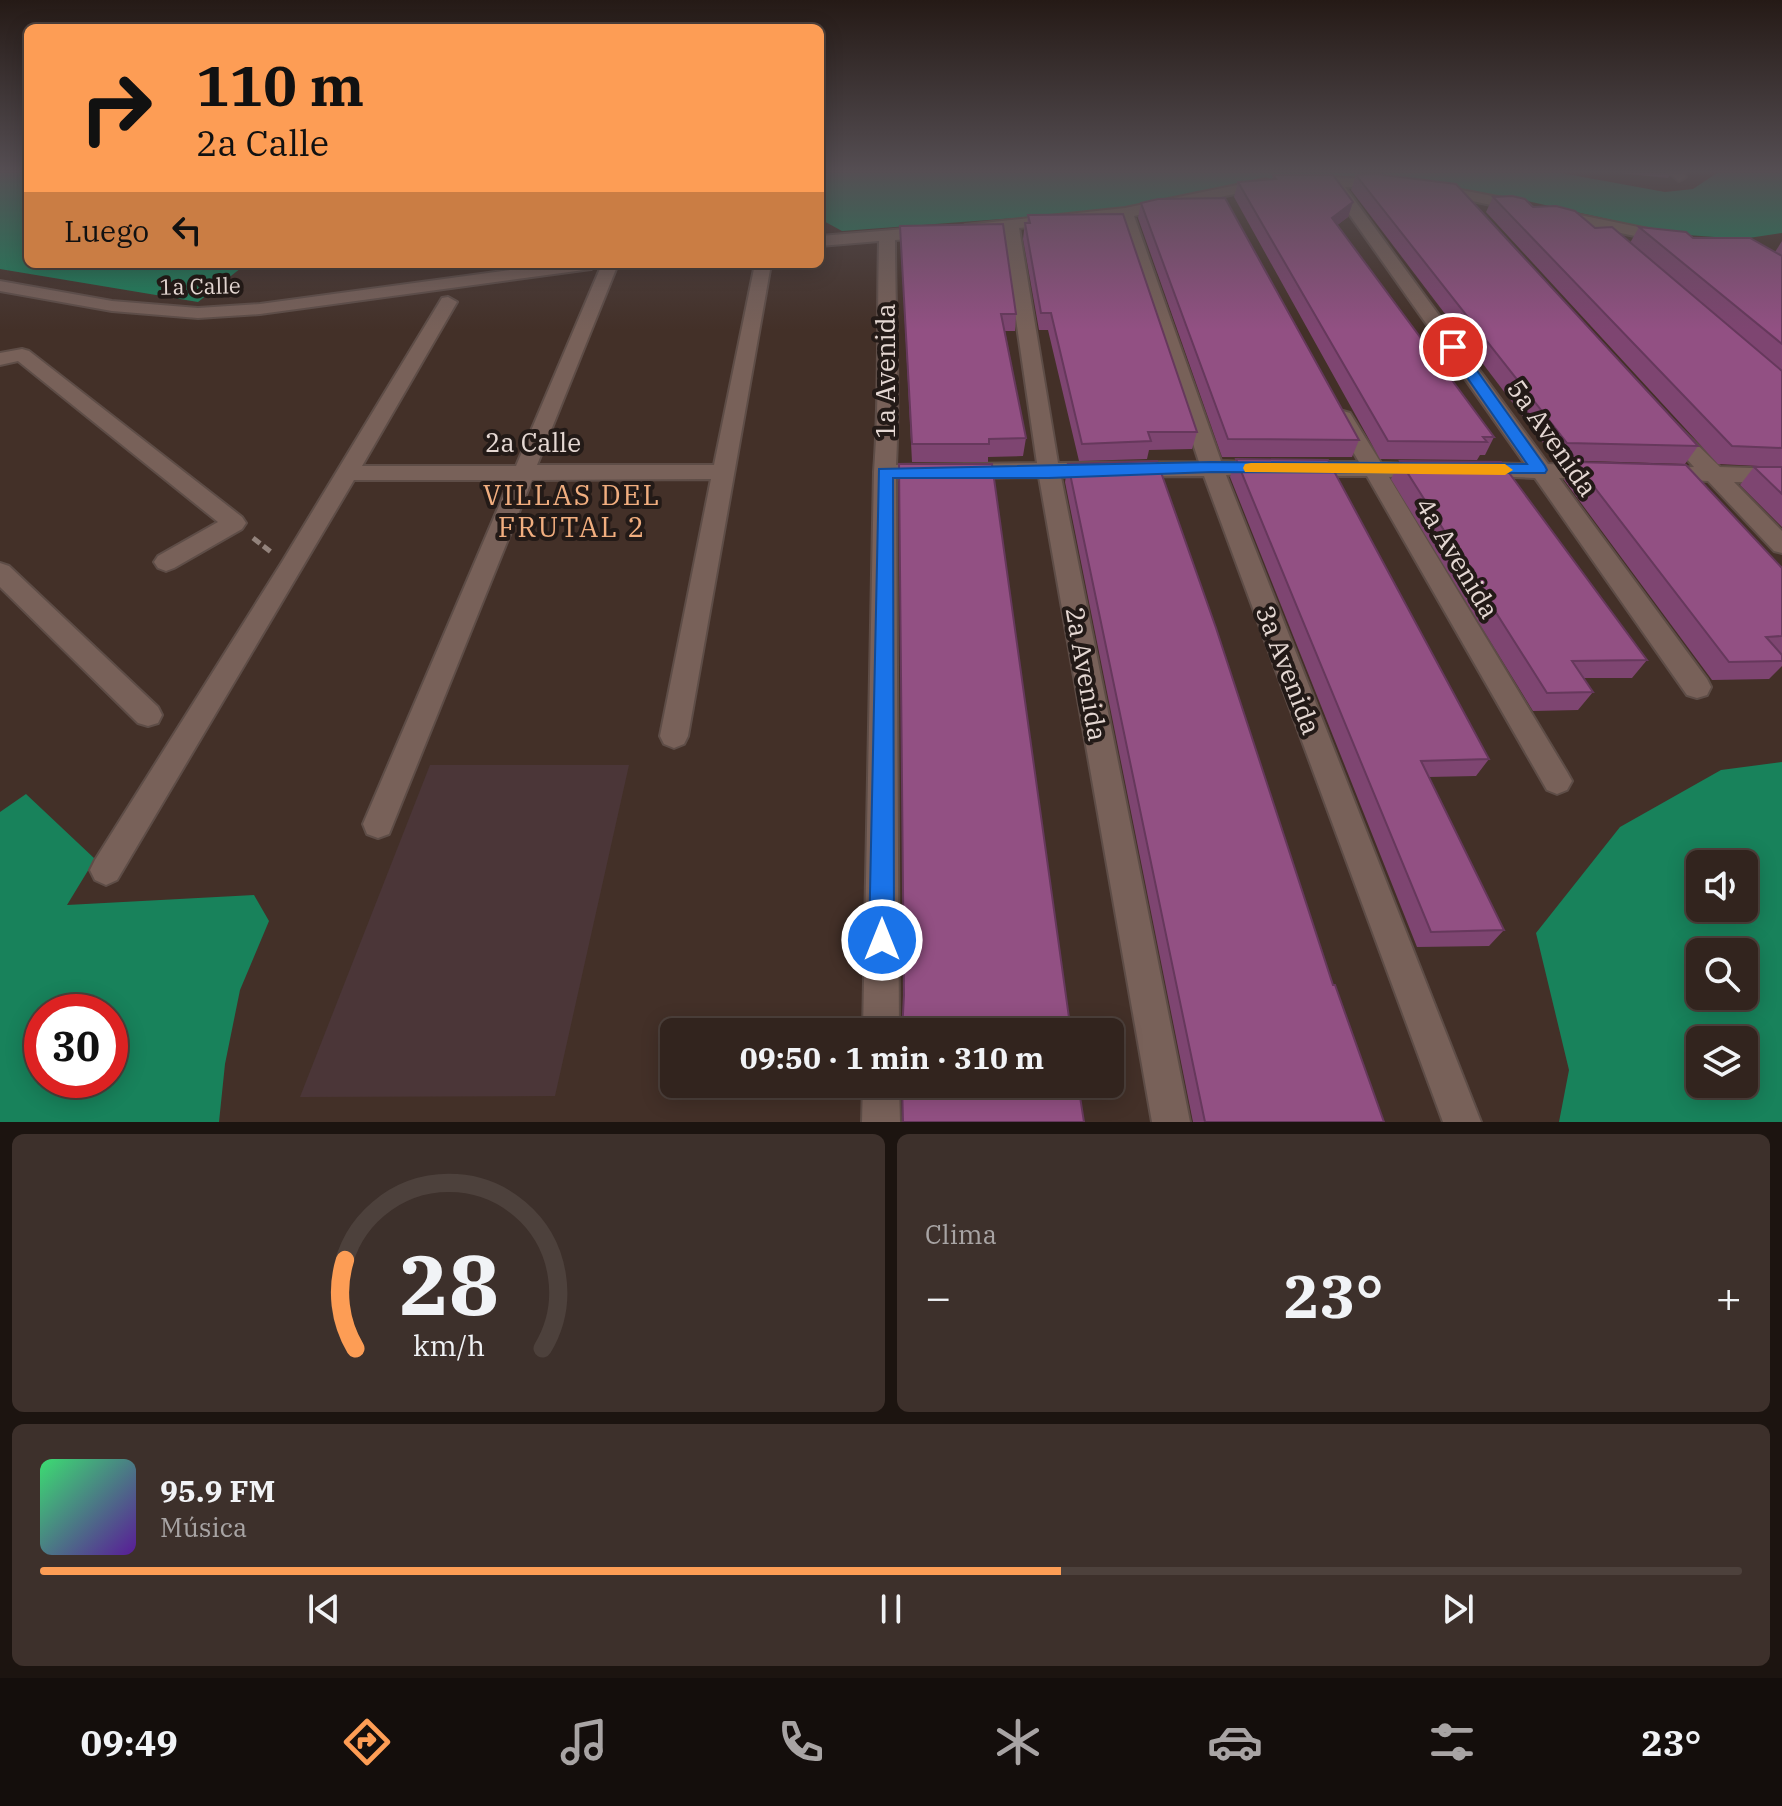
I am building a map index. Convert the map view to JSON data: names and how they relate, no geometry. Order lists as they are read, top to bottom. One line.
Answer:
{"streets":{"street":["1a Calle","1a Avenida","5a Avenida","2a Calle","4a Avenida","3a Avenida","2a Avenida"]},"districts":["VILLAS DEL FRUTAL 2"],"page":{"turn":["110 m","2a Calle"],"then":"Luego","limit":"30","trip":"09:50 · 1 min · 310 m","tile":"Clima","heat":["−","23°","+"],"song":["95.9 FM","Música"],"tabs":["09:49","23°"],"gauge":["28","km/h"]}}
